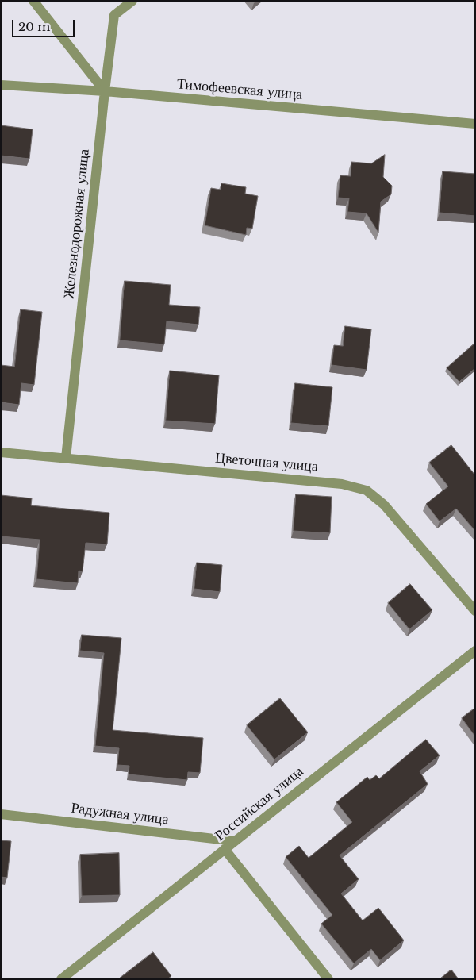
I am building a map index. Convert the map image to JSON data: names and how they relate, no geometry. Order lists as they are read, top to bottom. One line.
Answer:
{"streets":{"street":["Тимофеевская улица","Железнодорожная улица","Цветочная улица","Российская улица","Радужная улица"]},"crossings":[["Тимофеевская улица","Железнодорожная улица"],["Железнодорожная улица","Цветочная улица"],["Российская улица","Радужная улица"]],"scale_bar":"20 m"}
